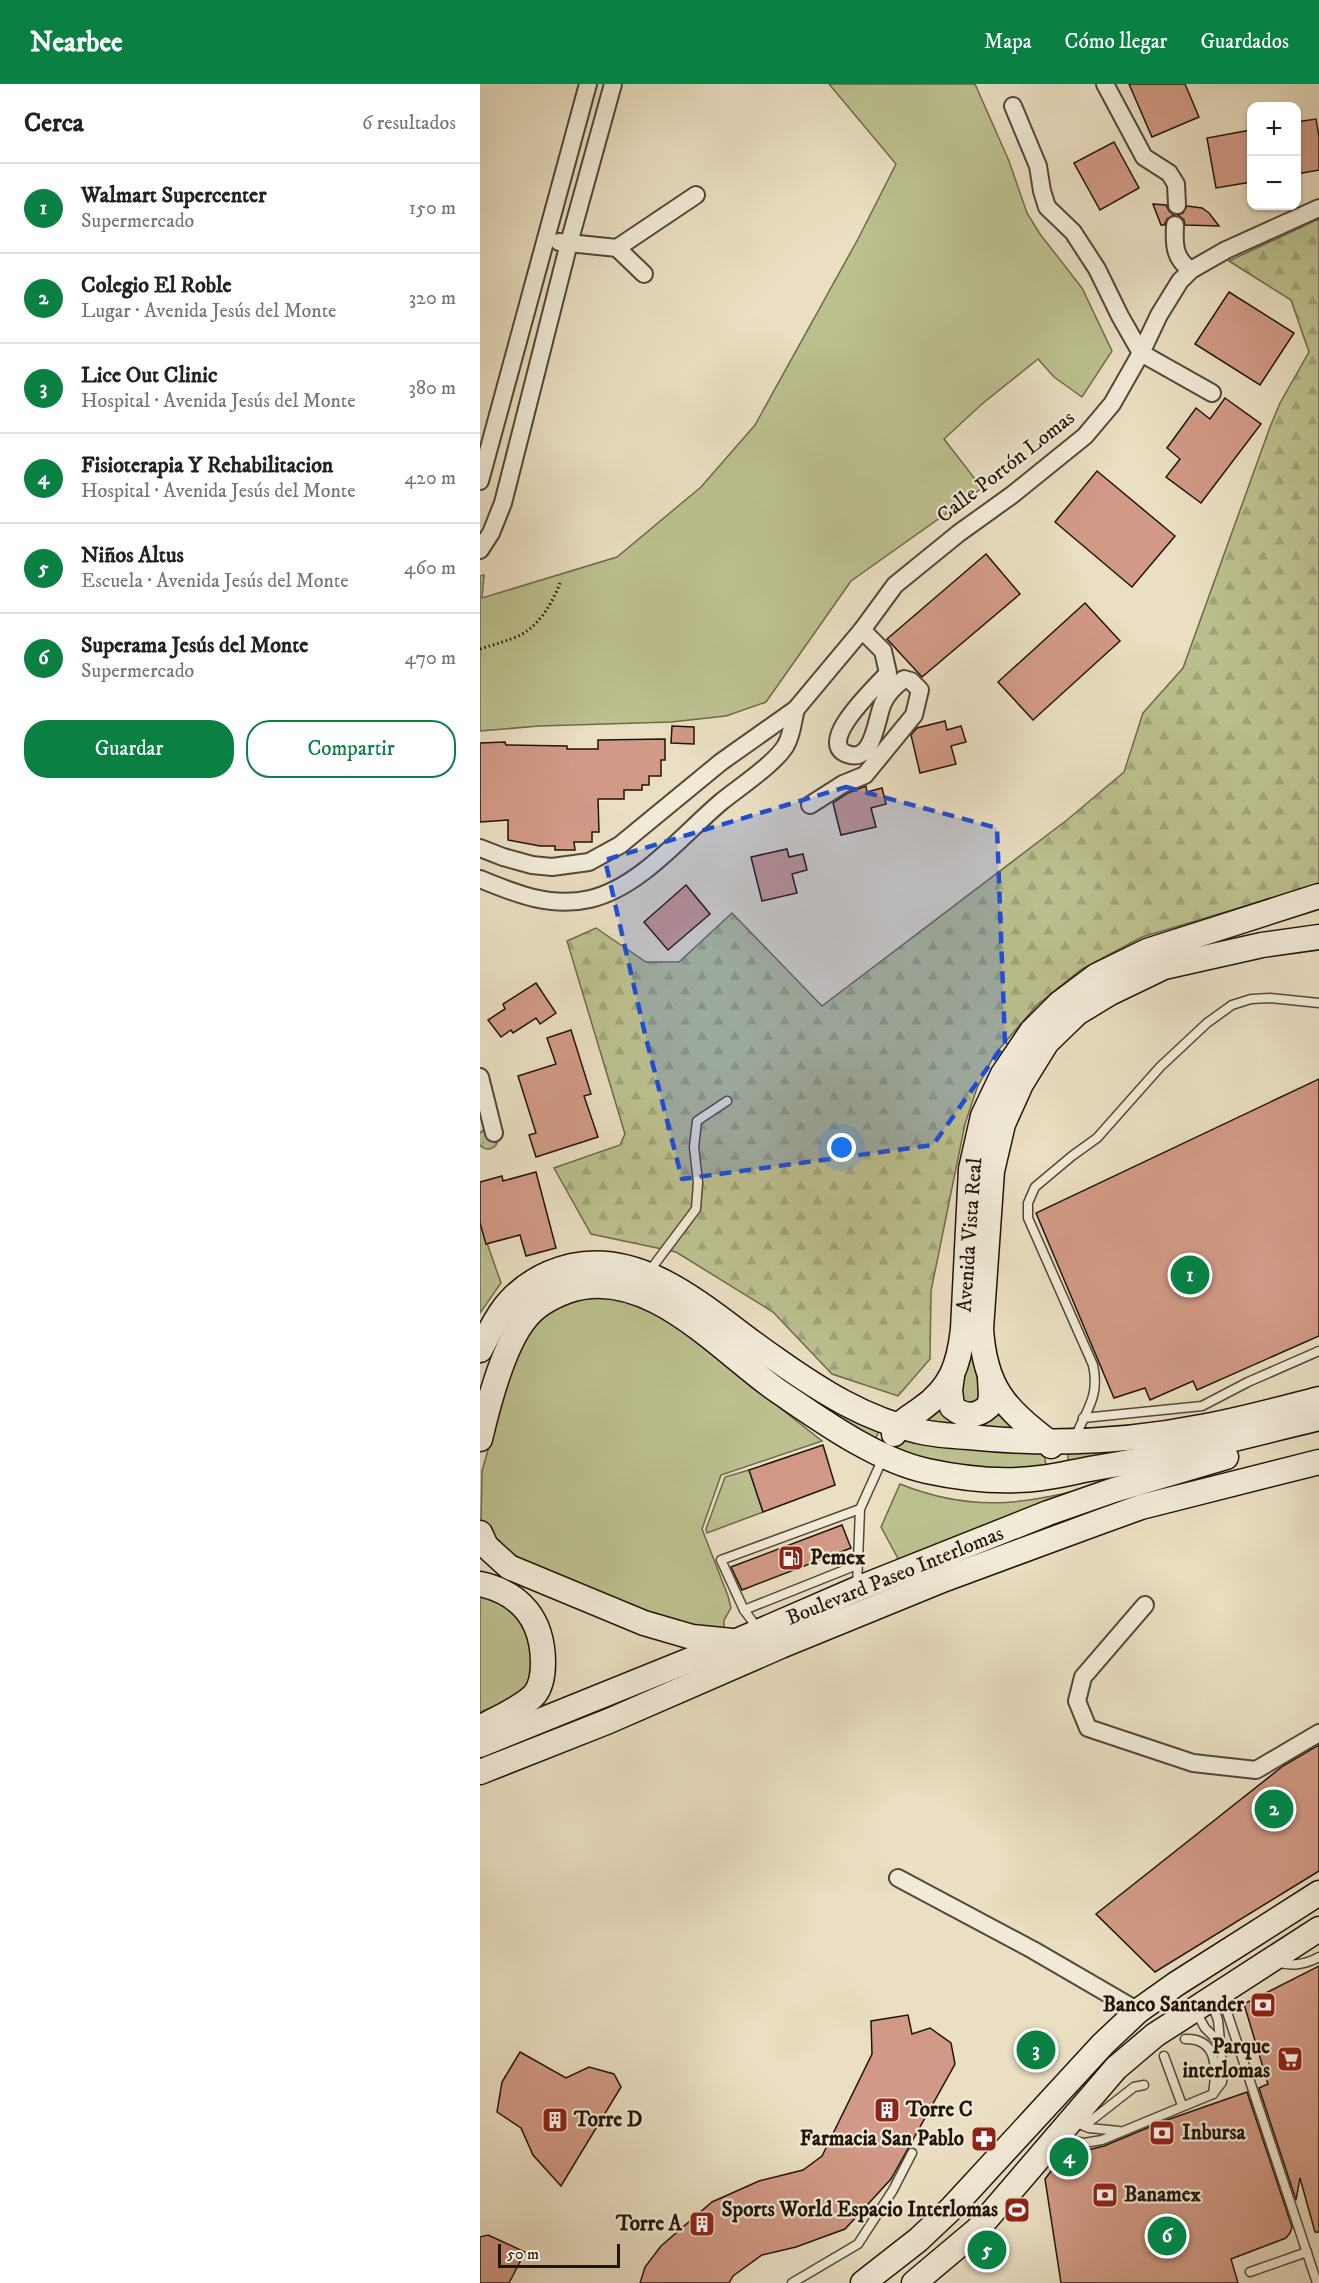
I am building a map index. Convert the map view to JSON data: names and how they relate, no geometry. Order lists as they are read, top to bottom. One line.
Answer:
{"streets":{"main road":["Avenida Vista Real","Boulevard Paseo Interlomas"],"street":["Calle Portón Lomas"]},"places":{"fuel station":["Pemex"],"bank":["Banco Santander","Inbursa","Banamex"],"supermarket":["Parque interlomas"],"building":["Torre C","Torre D","Torre A"],"pharmacy":["Farmacia San Pablo"],"sports":["Sports World Espacio Interlomas"]},"scale_bar":"50 m","page":{"header":"Nearbee","nav":["Mapa","Cómo llegar","Guardados"],"heading":["Cerca","6 resultados"],"map_buttons":["+","−"],"list":[{"mark":"1","name":"Walmart Supercenter","note":"Supermercado","value":"150 m"},{"mark":"2","name":"Colegio El Roble","note":"Lugar · Avenida Jesús del Monte","value":"320 m"},{"mark":"3","name":"Lice Out Clinic","note":"Hospital · Avenida Jesús del Monte","value":"380 m"},{"mark":"4","name":"Fisioterapia Y Rehabilitacion","note":"Hospital · Avenida Jesús del Monte","value":"420 m"},{"mark":"5","name":"Niños Altus","note":"Escuela · Avenida Jesús del Monte","value":"460 m"},{"mark":"6","name":"Superama Jesús del Monte","note":"Supermercado","value":"470 m"}],"buttons":["Guardar","Compartir"],"pins":["1","2","3","4","6","5"],"scale":"50 m"}}
